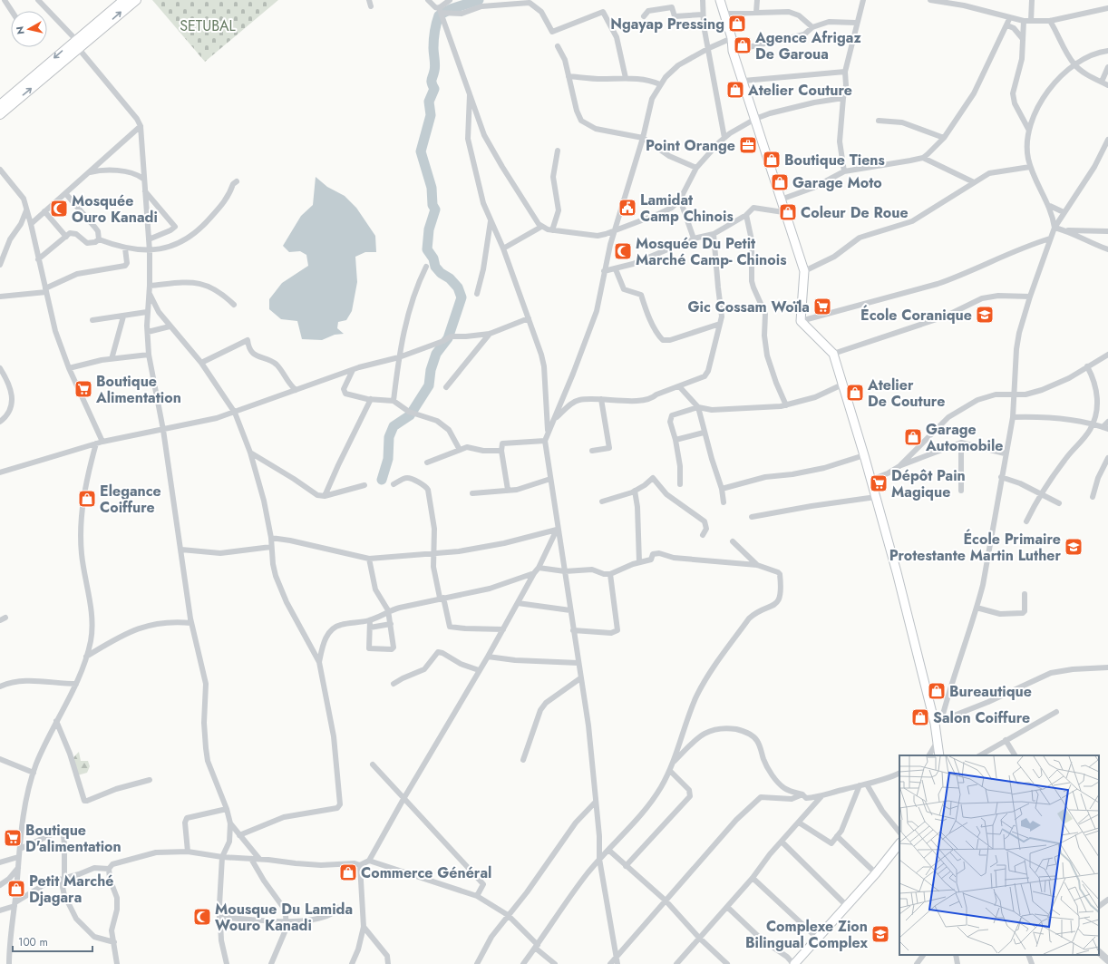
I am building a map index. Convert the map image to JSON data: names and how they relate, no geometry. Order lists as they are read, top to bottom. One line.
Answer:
{"parks":["SETUBAL"],"places":{"shop":["Ngayap Pressing","Agence Afrigaz De Garoua","Atelier Couture","Boutique Tiens","Garage Moto","Coleur De Roue","Atelier De Couture","Garage Automobile","Elegance Coiffure","Bureautique","Salon Coiffure","Commerce Général","Petit Marché Djagara"],"office":["Point Orange"],"public building":["Lamidat Camp Chinois"],"mosque":["Mosquée Ouro Kanadi","Mosquée Du Petit Marché Camp- Chinois","Mousque Du Lamida Wouro Kanadi"],"supermarket":["Gic Cossam Woïla","Boutique Alimentation","Dépôt Pain Magique","Boutique D'alimentation"],"school or university":["École Coranique","École Primaire Protestante Martin Luther","Complexe Zion Bilingual Complex"]},"scale_bar":"100 m","north":"left"}
